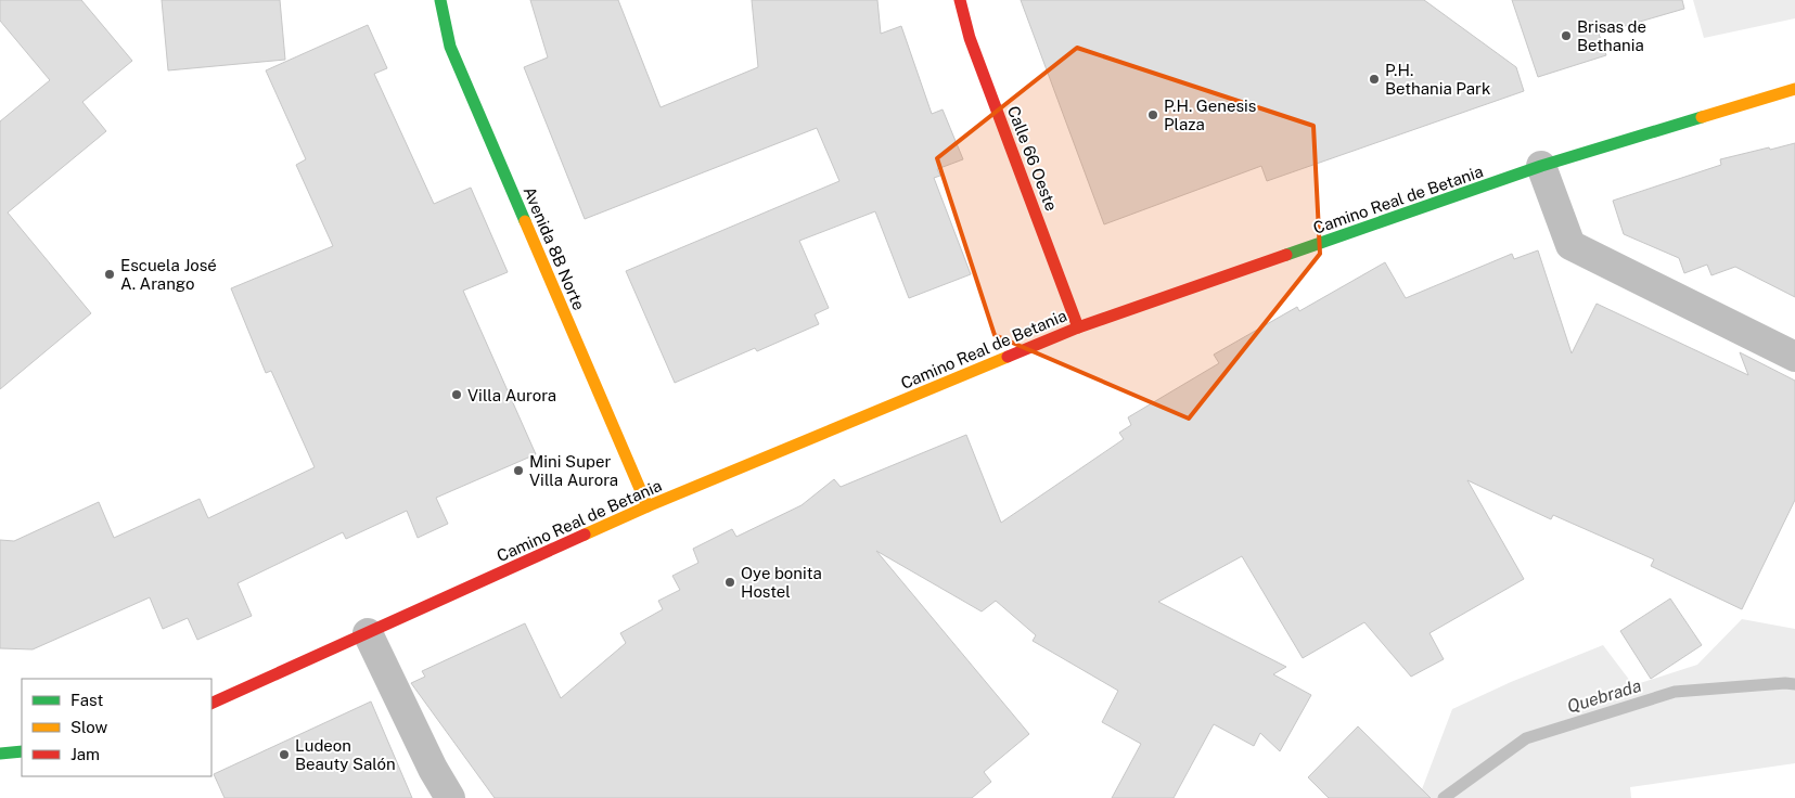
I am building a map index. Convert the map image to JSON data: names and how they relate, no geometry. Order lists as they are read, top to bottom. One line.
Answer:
{"streets":{"street":["Calle 66 Oeste","Camino Real de Betania","Avenida 8B Norte"]},"crossings":[["Calle 66 Oeste","Camino Real de Betania"],["Camino Real de Betania","Avenida 8B Norte"]],"water":["Quebrada"],"places":["Brisas de Bethania","P.H. Bethania Park","P.H. Genesis Plaza","Escuela José A. Arango","Villa Aurora","Mini Super Villa Aurora","Oye bonita Hostel","Ludeon Beauty Salón"],"legend":["Fast","Slow","Jam"]}
